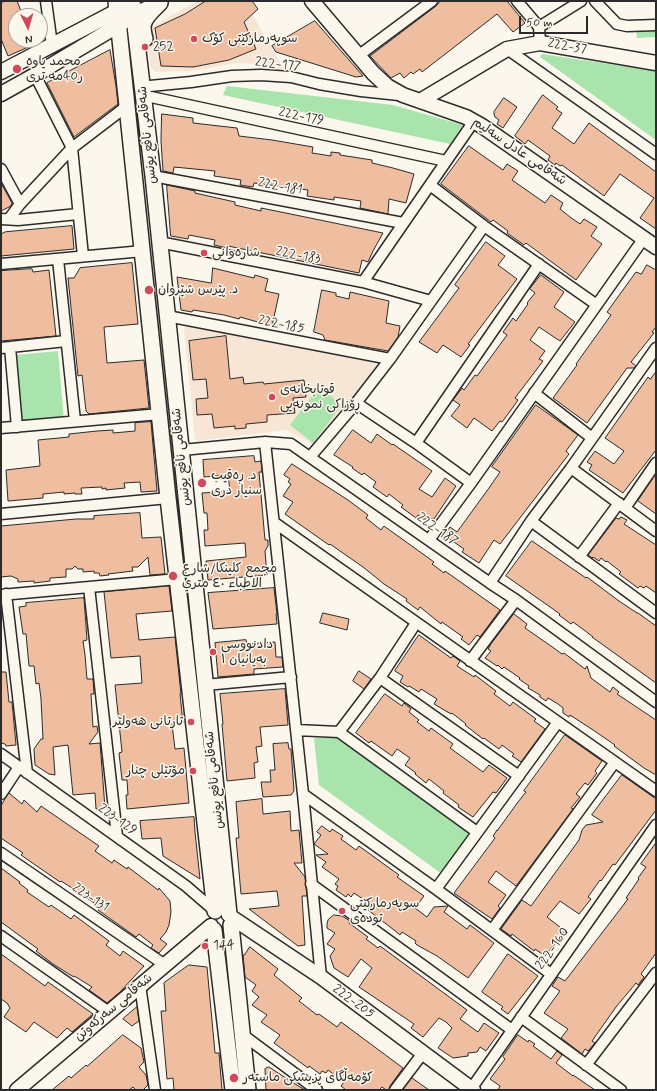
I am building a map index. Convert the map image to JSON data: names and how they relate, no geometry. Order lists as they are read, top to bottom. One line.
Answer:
{"streets":{"main road":["شەقامی نافع یونس"],"street":["222-37","222-177","222-179","شەقامی عادل سەلیم","222-181","222-183","222-185","222-187","223-129","223-131","222-160","222-205","شەقامی سەرکەوتن"]},"crossings":[["222-37","شەقامی عادل سەلیم"],["222-177","222-179"],["222-177","شەقامی عادل سەلیم"],["شەقامی نافع یونس","222-181"],["شەقامی نافع یونس","222-183"],["شەقامی نافع یونس","222-185"],["شەقامی نافع یونس","222-187"],["شەقامی نافع یونس","223-129"],["شەقامی نافع یونس","222-205"],["شەقامی نافع یونس","شەقامی سەرکەوتن"],["223-129","222-205"],["223-131","شەقامی سەرکەوتن"],["222-160","222-205"]],"places":["سوپەرمارکێتی کۆک","252","محمد ياوه ر40مه ترى","شارەوانی","د. پێرس شێروان","قوتابخانەی ڕۆزاکی نمونەیی","د. ڕەقیب سنیار دری","مجمع كلينكا/شارع الاطباء ٤٠ متري","دادنووسی بەیانیان ١","تارتانی هەولێر","مۆتێلی چنار","سوپەرمارکێتی تودەی","144","کۆمەڵگای پزیشکی ماستەر"],"scale_bar":"50 m","north":"bottom"}
